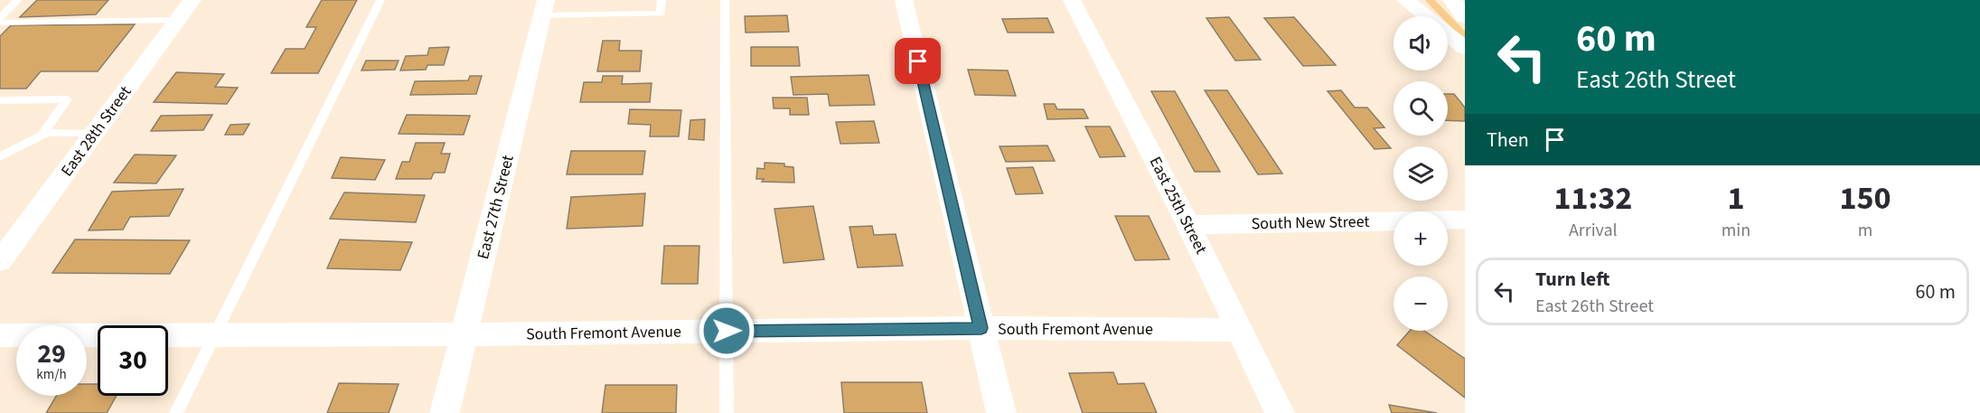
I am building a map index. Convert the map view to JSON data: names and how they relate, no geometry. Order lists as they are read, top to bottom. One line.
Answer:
{"streets":{"street":["East 28th Street","East 25th Street","East 27th Street","South New Street","South Fremont Avenue"]},"crossings":[["East 25th Street","South New Street"],["East 25th Street","South Fremont Avenue"],["East 27th Street","South Fremont Avenue"]],"page":{"turn":["60 m","East 26th Street"],"map_buttons":["+","−"],"then":"Then","eta":["11:32","Arrival","1","min","150","m"],"list":[{"name":"Turn left","note":"East 26th Street","value":"60 m"}],"speed":"29 km/h","limit":"30"}}
